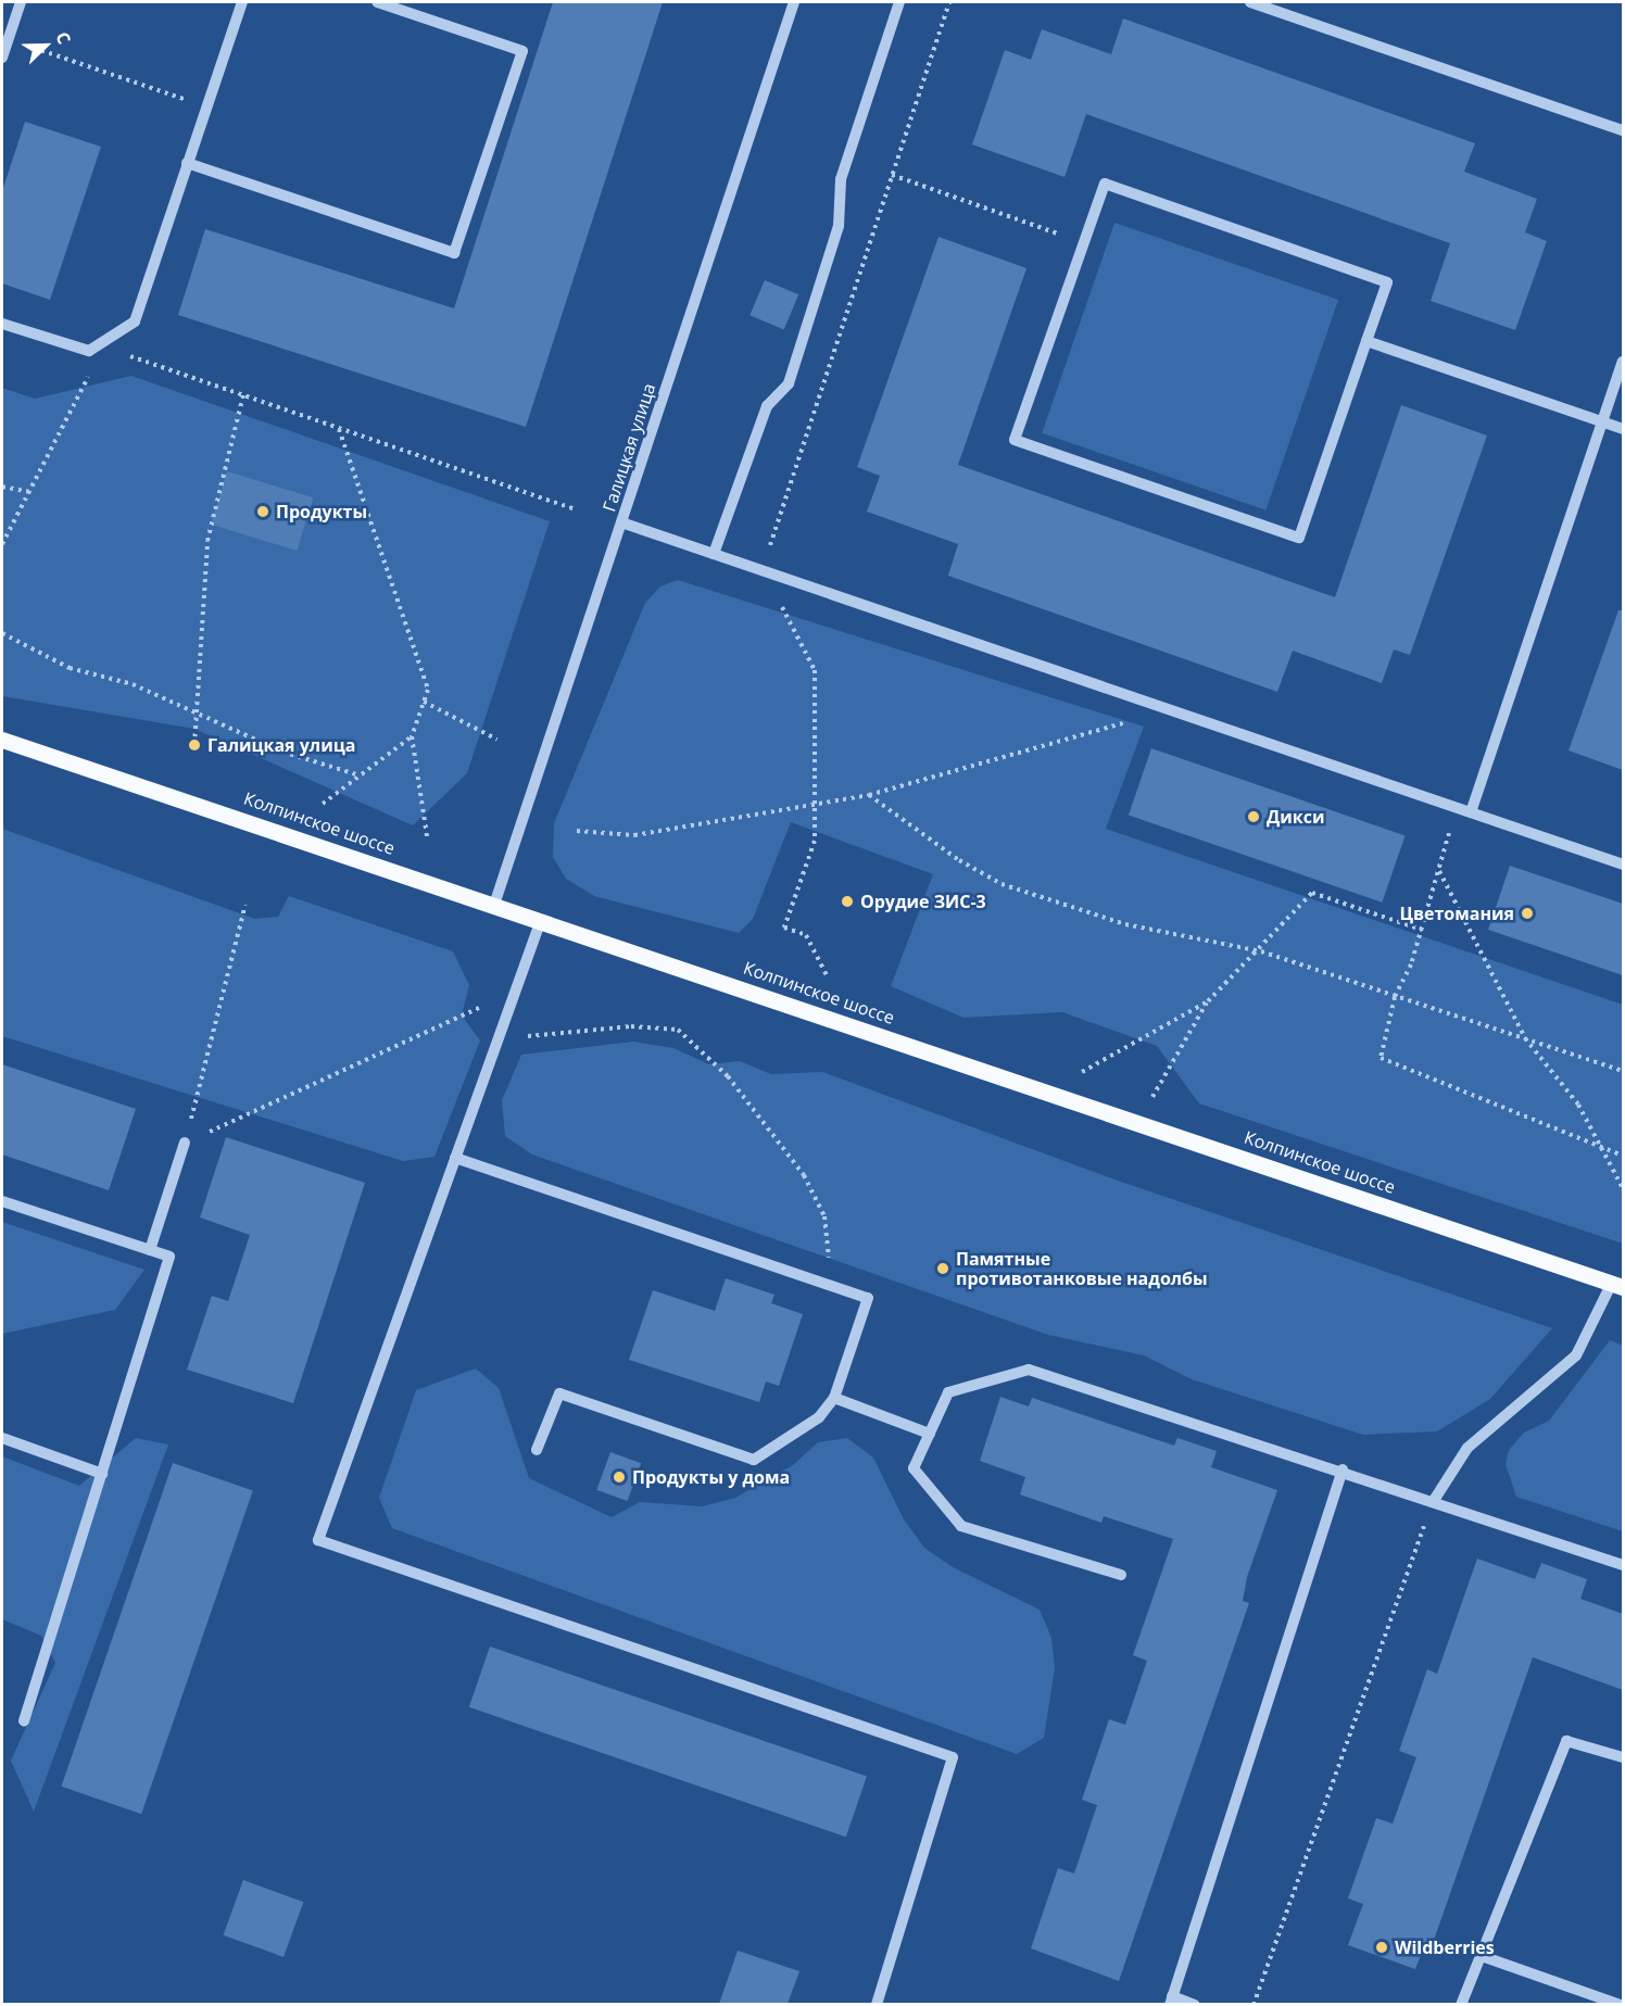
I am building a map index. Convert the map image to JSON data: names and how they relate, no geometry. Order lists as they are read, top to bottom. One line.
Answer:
{"streets":{"main road":["Колпинское шоссе"],"street":["Галицкая улица"]},"crossings":[["Галицкая улица","Колпинское шоссе"]],"places":["Продукты","Галицкая улица","Дикси","Орудие ЗИС-3","Цветомания","Памятные противотанковые надолбы","Продукты у дома","Wildberries"],"north":"top right"}
